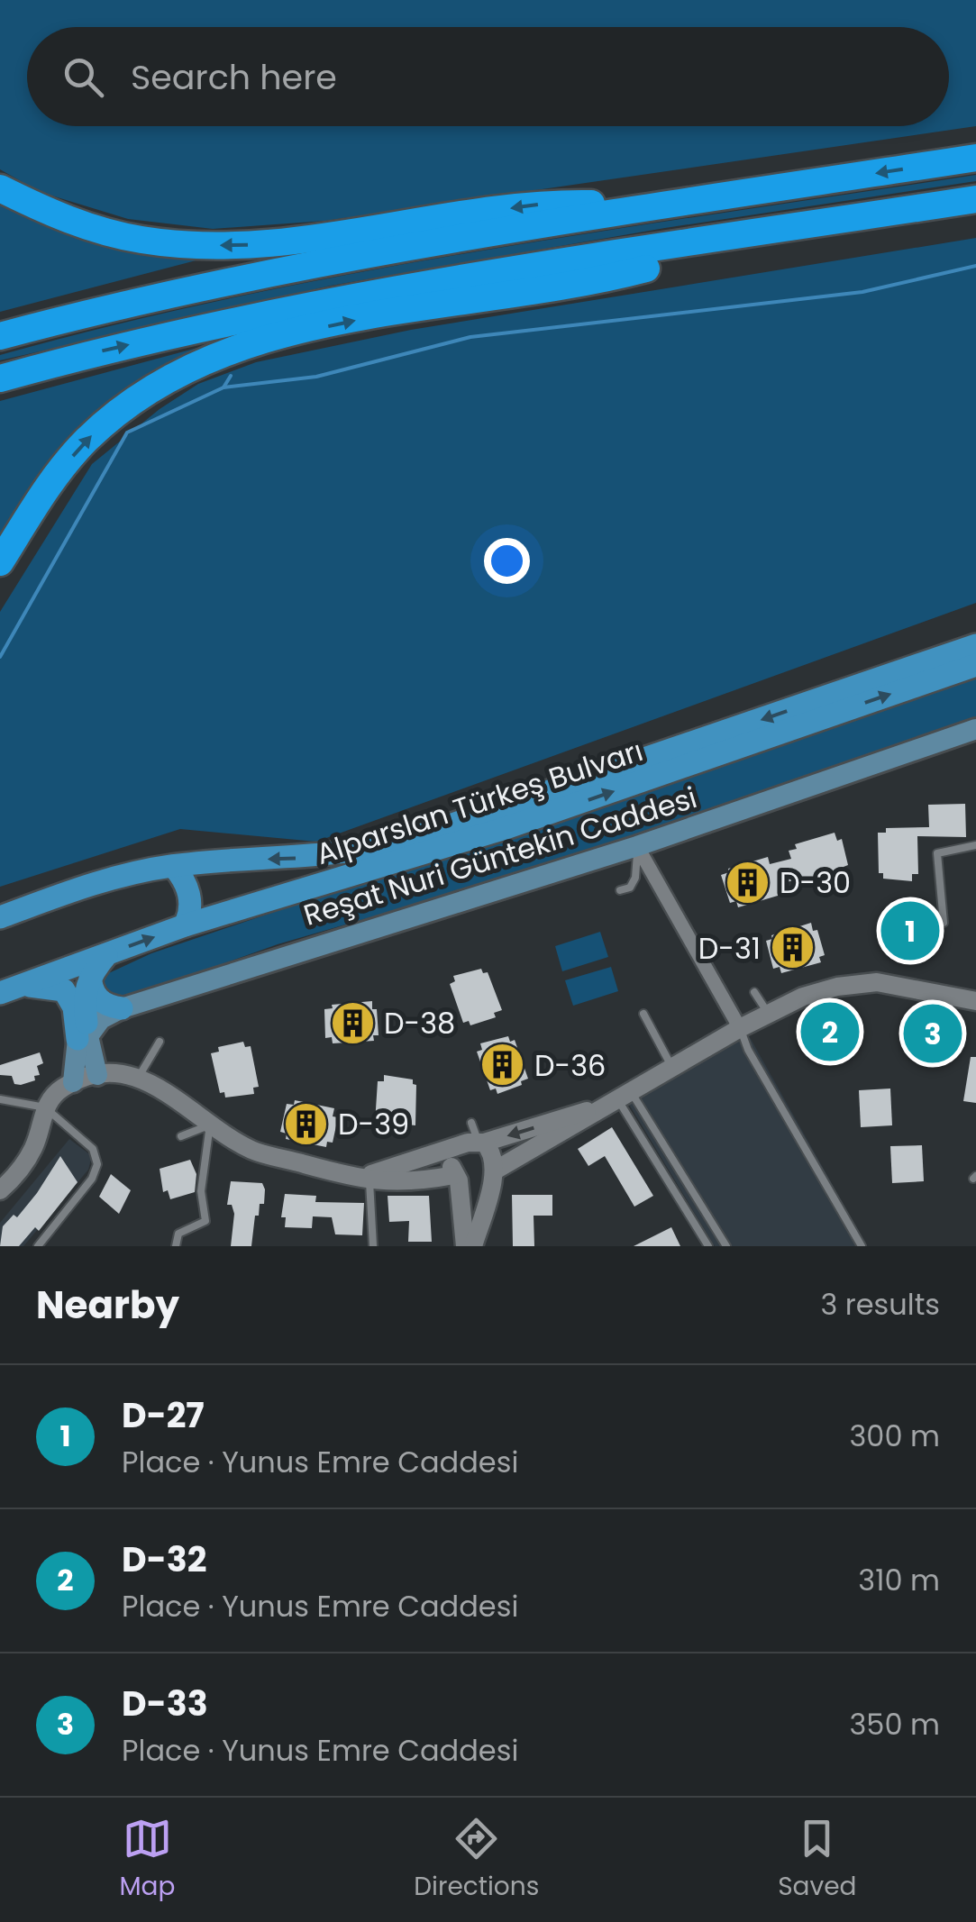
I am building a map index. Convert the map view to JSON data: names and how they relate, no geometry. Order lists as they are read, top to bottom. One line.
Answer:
{"streets":{"main road":["Alparslan Türkeş Bulvarı","Reşat Nuri Güntekin Caddesi"]},"places":{"building":["D-30","D-31","D-38","D-36","D-39"]},"page":{"search":"Search here","pins":["1","2","3"],"heading":["Nearby","3 results"],"list":[{"mark":"1","name":"D-27","note":"Place · Yunus Emre Caddesi","value":"300 m"},{"mark":"2","name":"D-32","note":"Place · Yunus Emre Caddesi","value":"310 m"},{"mark":"3","name":"D-33","note":"Place · Yunus Emre Caddesi","value":"350 m"}],"nav":["Map","Directions","Saved"]}}
